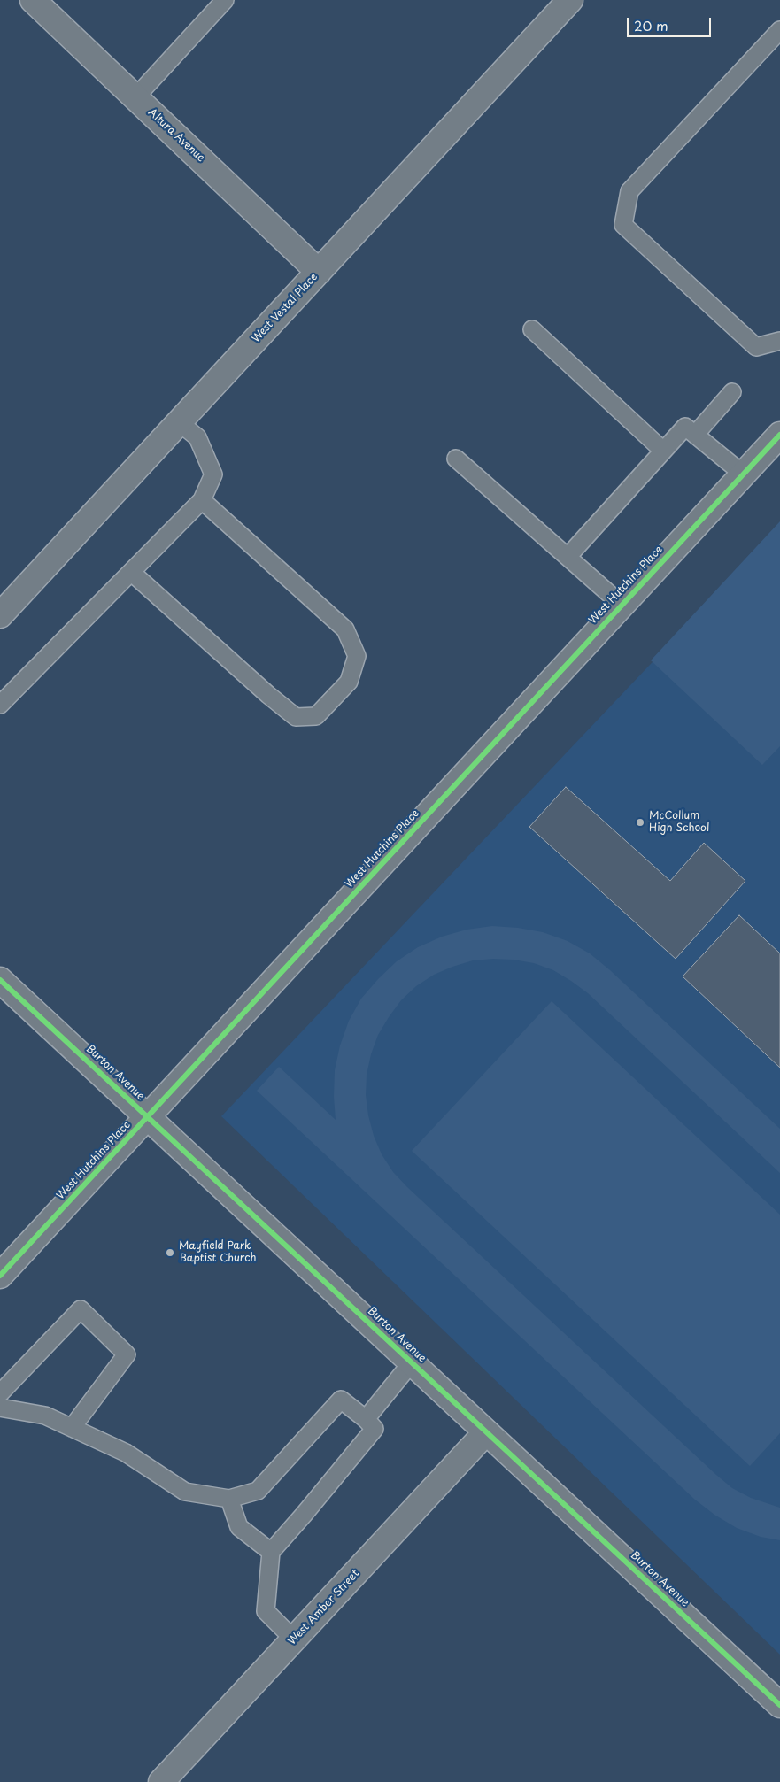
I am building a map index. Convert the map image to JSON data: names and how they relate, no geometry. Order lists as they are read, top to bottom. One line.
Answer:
{"streets":{"street":["Altura Avenue","West Vestal Place","West Hutchins Place","Burton Avenue","West Amber Street"]},"crossings":[["Altura Avenue","West Vestal Place"],["West Hutchins Place","Burton Avenue"],["Burton Avenue","West Amber Street"]],"places":["McCollum High School","Mayfield Park Baptist Church"],"scale_bar":"20 m"}
